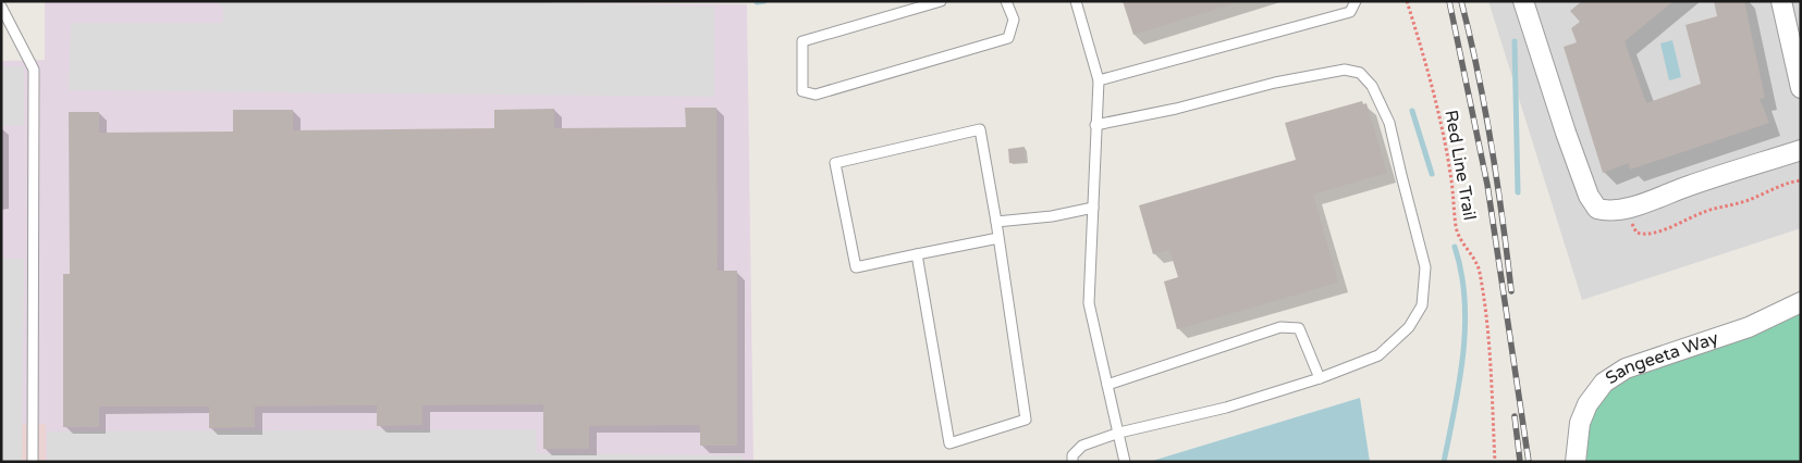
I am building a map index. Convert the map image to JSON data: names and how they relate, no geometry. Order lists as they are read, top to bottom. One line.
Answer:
{"streets":{"street":["Sangeeta Way"],"path":["Red Line Trail"]}}
